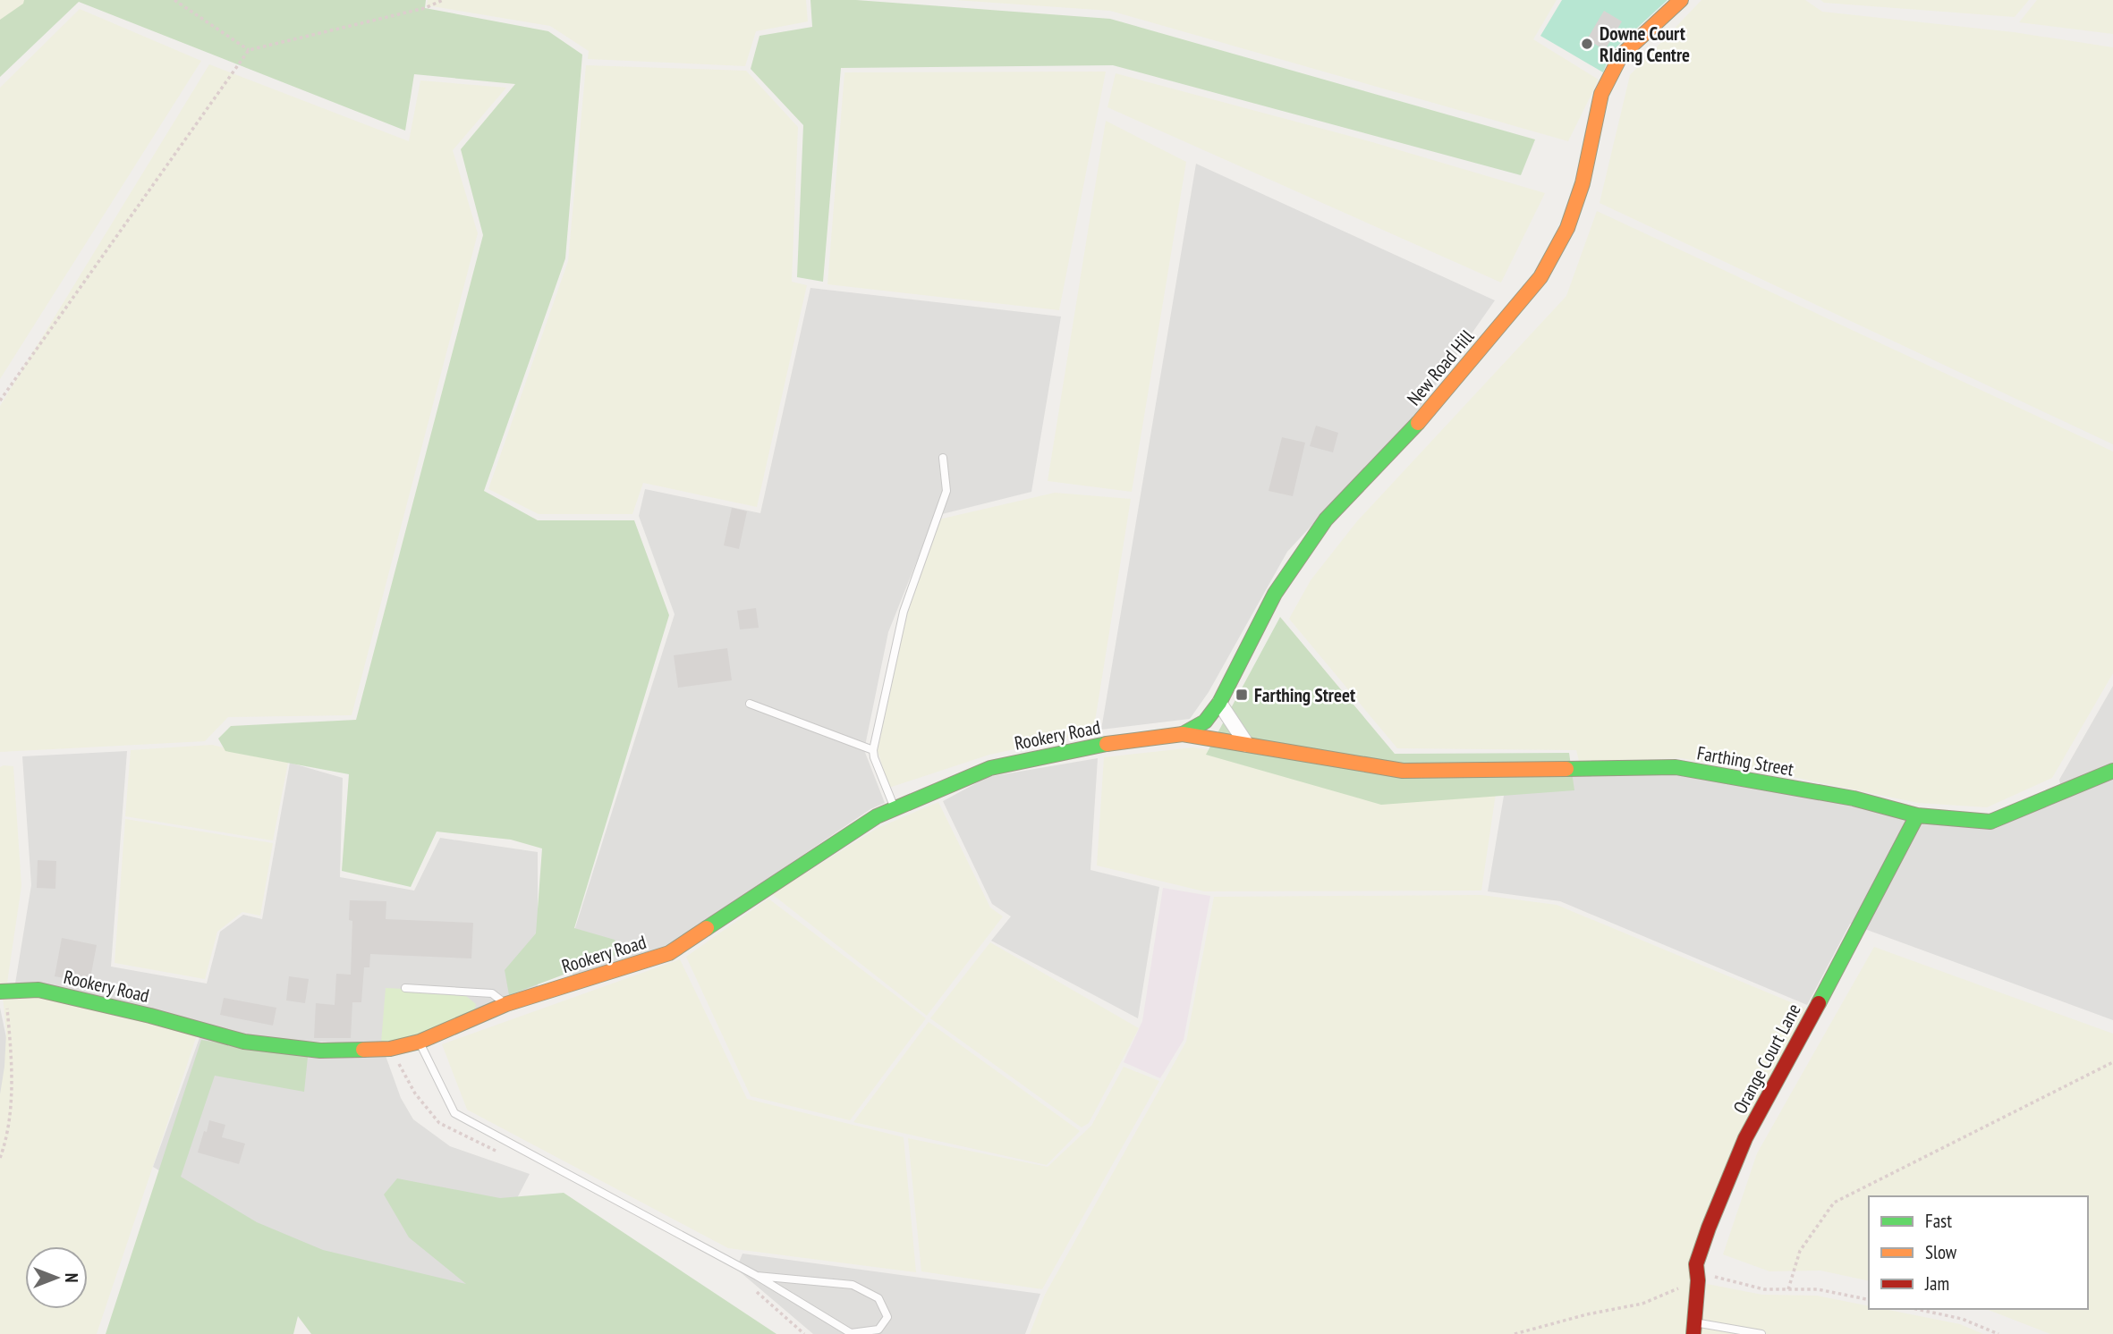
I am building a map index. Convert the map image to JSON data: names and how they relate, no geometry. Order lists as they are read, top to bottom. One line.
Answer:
{"streets":{"street":["New Road Hill","Rookery Road","Farthing Street","Orange Court Lane"]},"crossings":[["New Road Hill","Rookery Road"],["New Road Hill","Farthing Street"],["Rookery Road","Farthing Street"],["Farthing Street","Orange Court Lane"]],"places":{"other":["Downe Court RIding Centre"],"transit":["Farthing Street"]},"legend":["Fast","Slow","Jam"],"north":"right"}
